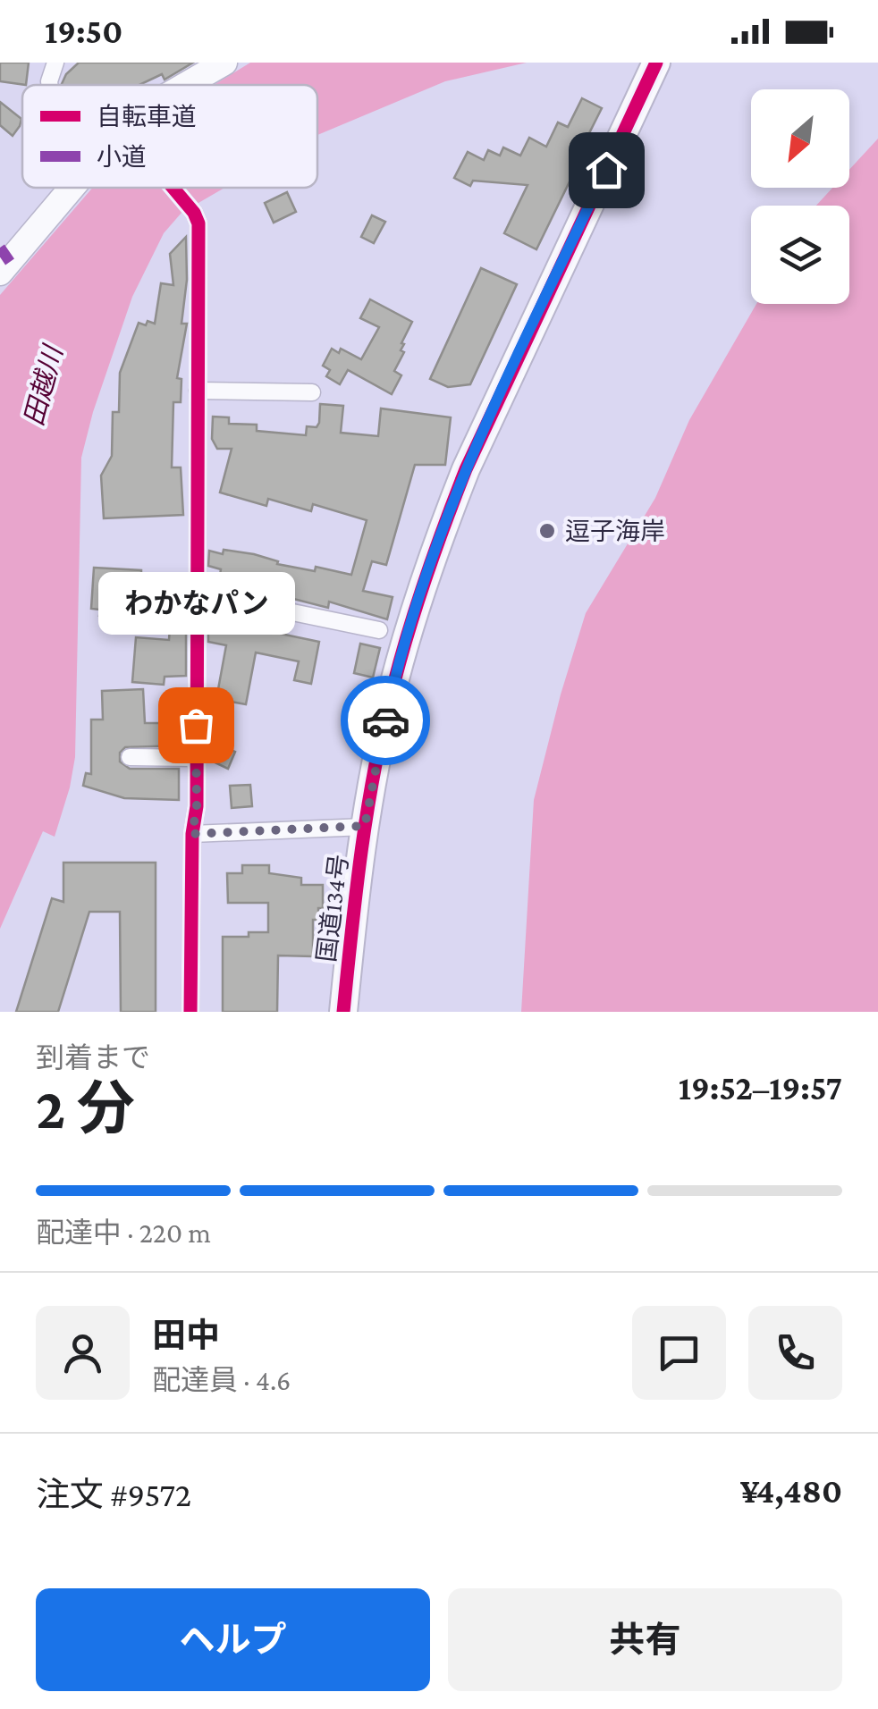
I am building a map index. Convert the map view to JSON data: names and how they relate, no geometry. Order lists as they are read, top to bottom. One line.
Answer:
{"streets":{"highway":["国道134号"]},"water":["田越川"],"places":["逗子海岸","わかなパン"],"legend":["自転車道","小道"],"north":"bottom left","page":{"status":"19:50","bubble":"わかなパン","heading":["2 分","到着まで","19:52–19:57"],"panel":["田中","配達員 · 4.6","注文 #9572","¥4,480"],"bar":"配達中 · 220 m","buttons":["ヘルプ","共有"]}}
